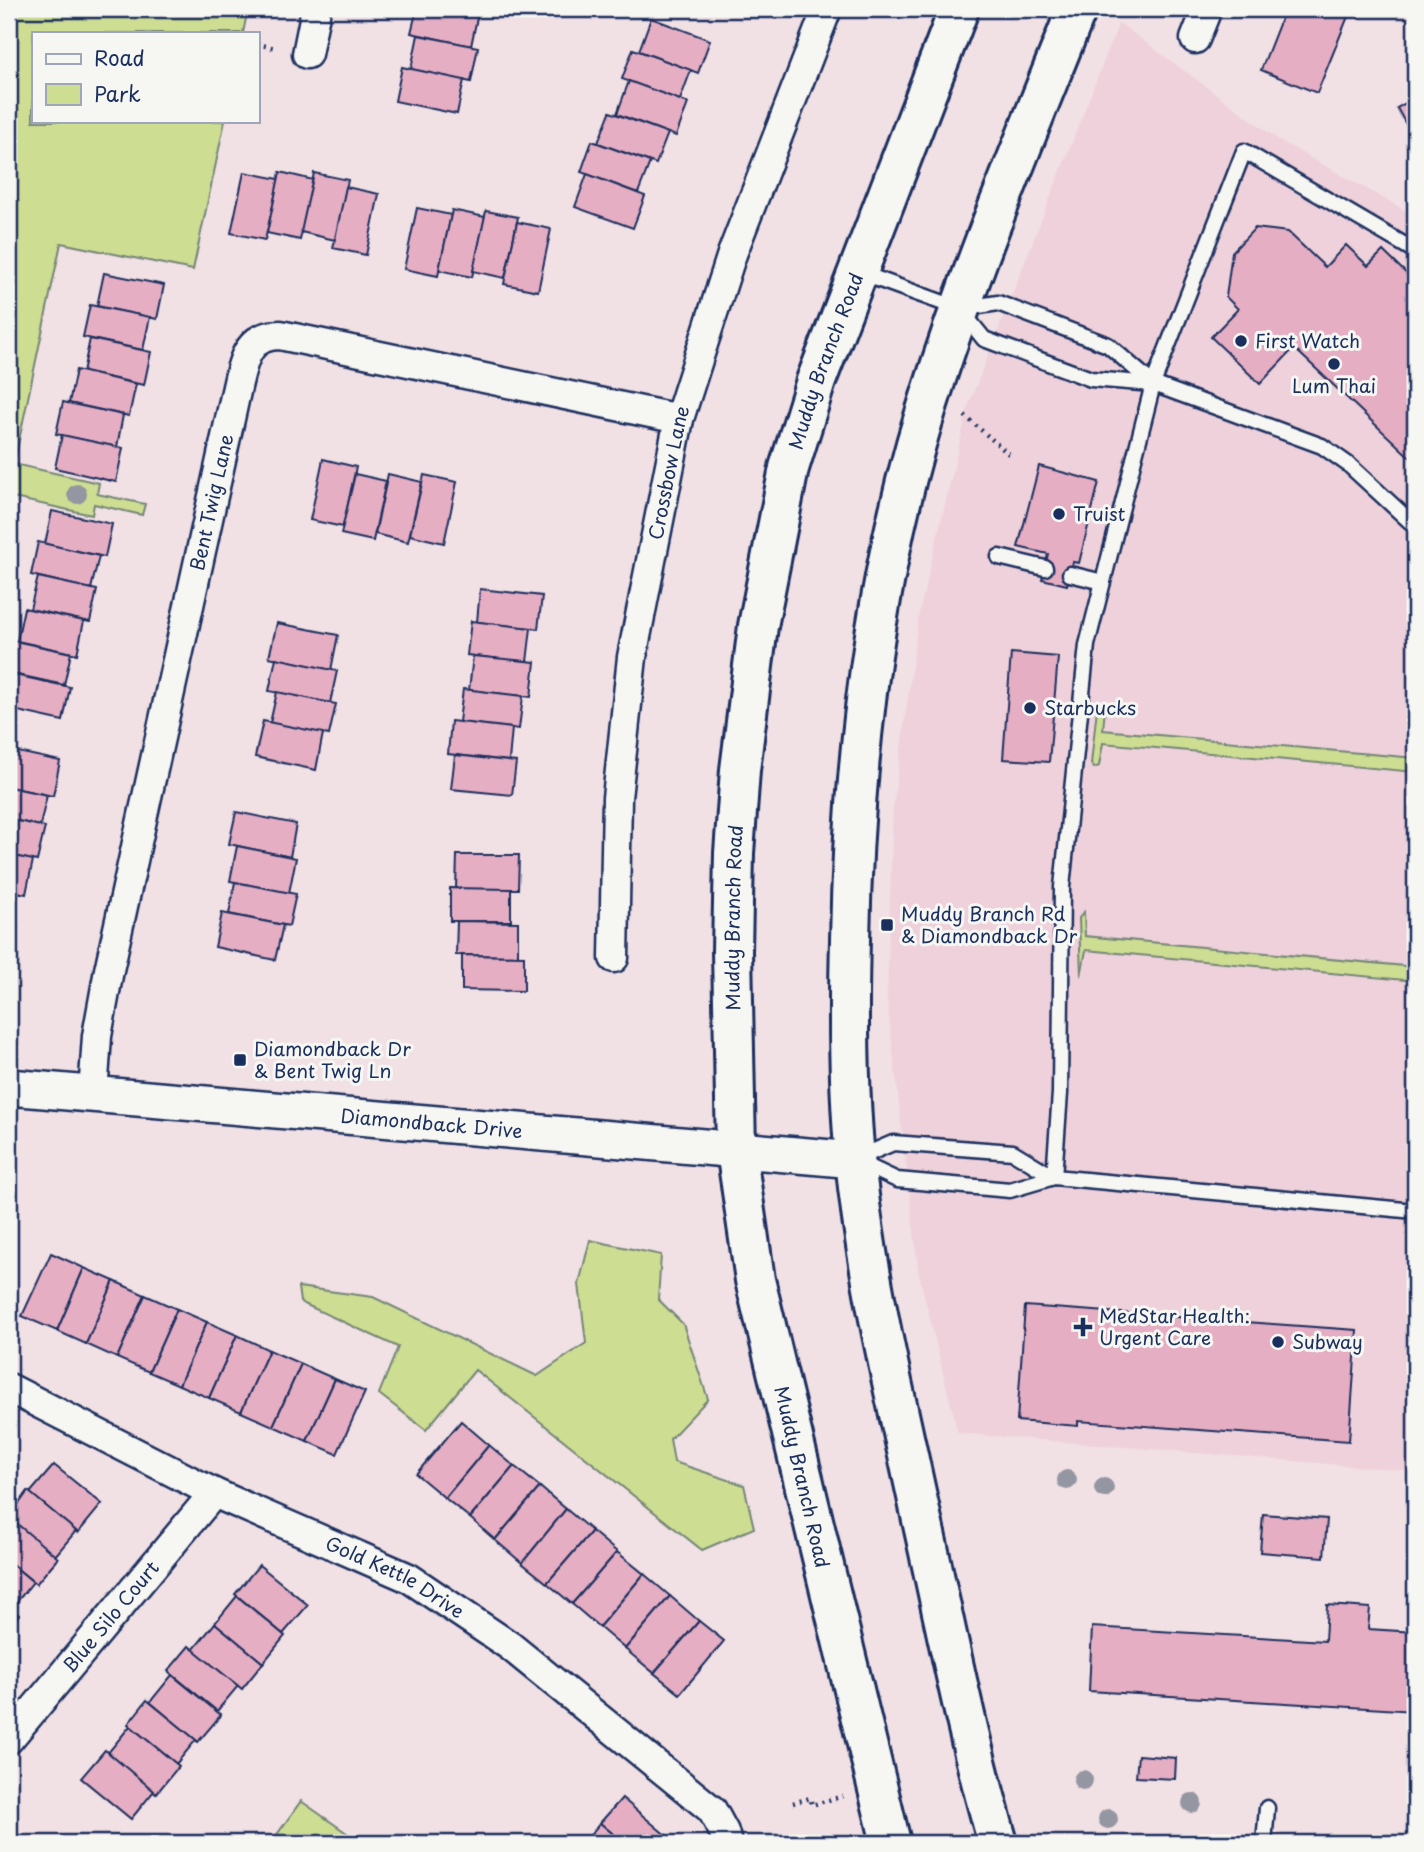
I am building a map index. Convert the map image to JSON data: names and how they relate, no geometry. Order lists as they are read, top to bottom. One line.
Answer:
{"streets":{"main road":["Muddy Branch Road"],"street":["Crossbow Lane","Bent Twig Lane","Diamondback Drive","Gold Kettle Drive","Blue Silo Court"]},"crossings":[["Muddy Branch Road","Diamondback Drive"],["Crossbow Lane","Bent Twig Lane"],["Bent Twig Lane","Diamondback Drive"],["Gold Kettle Drive","Blue Silo Court"]],"places":{"other":["First Watch","Lum Thai","Truist","Starbucks","Subway"],"transit":["Muddy Branch Rd & Diamondback Dr","Diamondback Dr & Bent Twig Ln"],"health":["MedStar Health: Urgent Care"]},"legend":["Road","Park"]}
